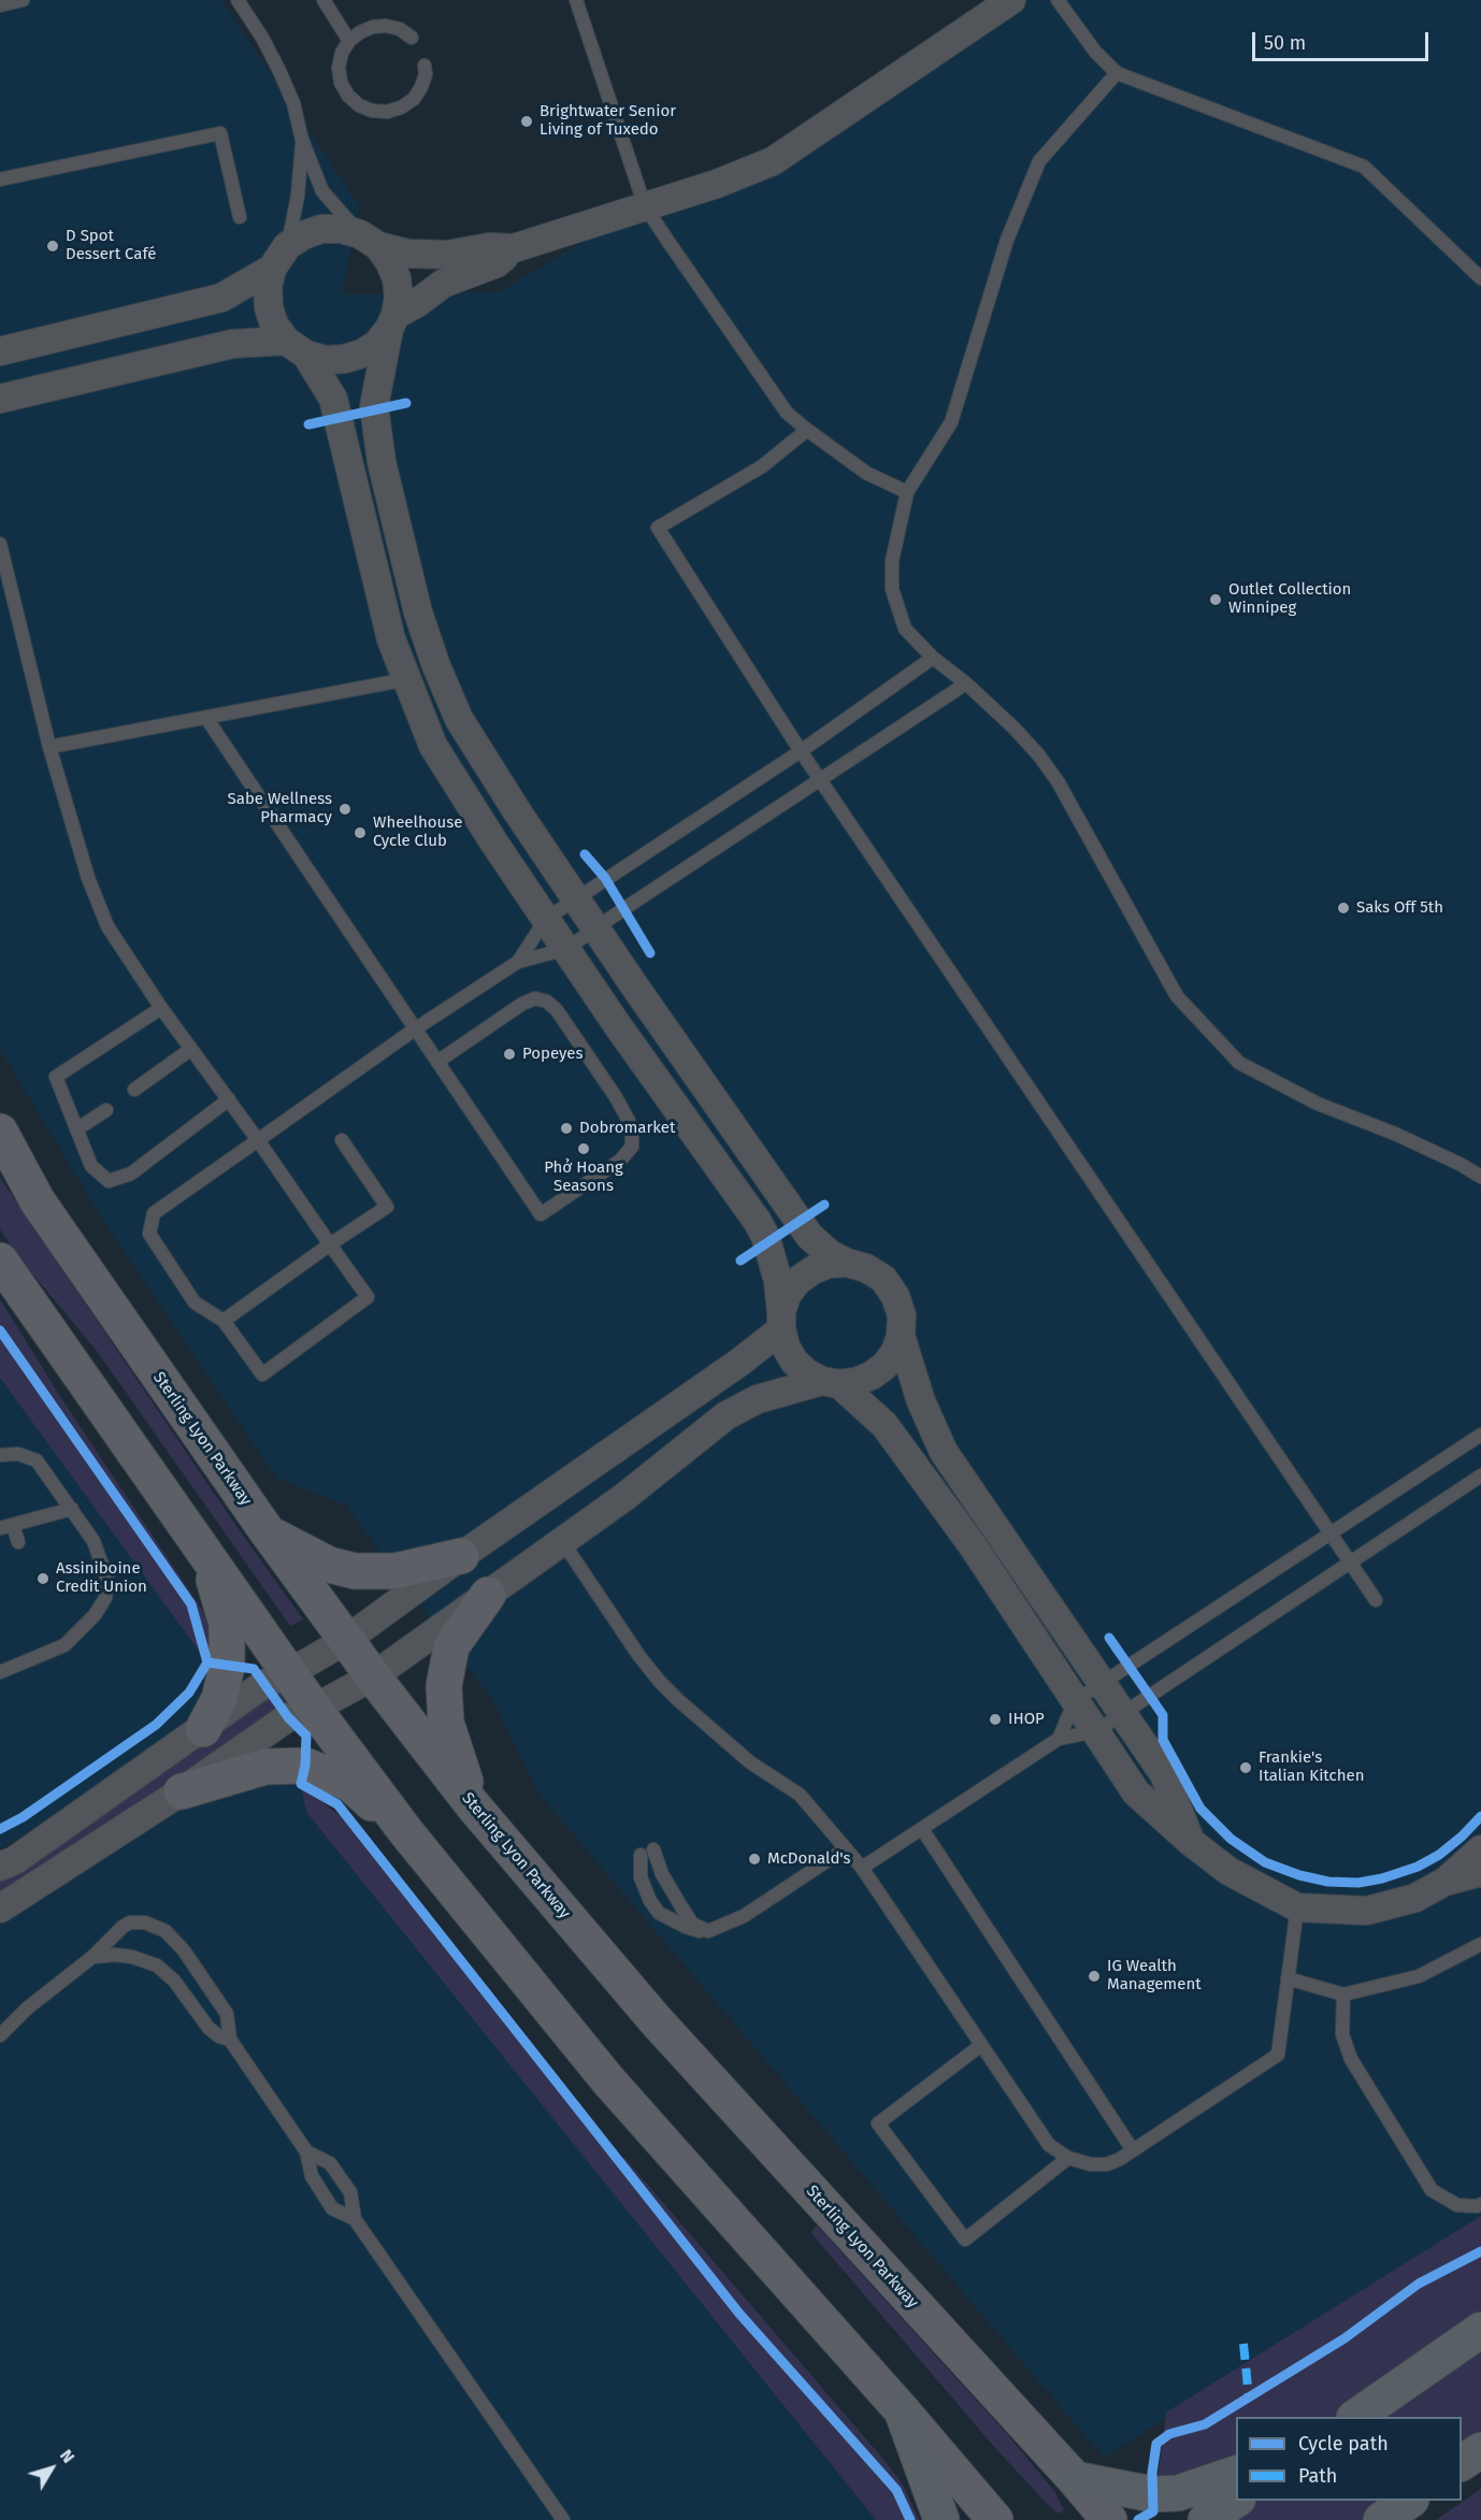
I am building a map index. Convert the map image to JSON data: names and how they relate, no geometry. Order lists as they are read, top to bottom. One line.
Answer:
{"streets":{"main road":["Sterling Lyon Parkway"]},"places":["Brightwater Senior Living of Tuxedo","D Spot Dessert Café","Outlet Collection Winnipeg","Sabe Wellness Pharmacy","Wheelhouse Cycle Club","Saks Off 5th","Popeyes","Dobromarket","Phở Hoang Seasons","Assiniboine Credit Union","IHOP","Frankie's Italian Kitchen","McDonald's","IG Wealth Management"],"legend":["Cycle path","Path"],"scale_bar":"50 m","north":"top right"}
